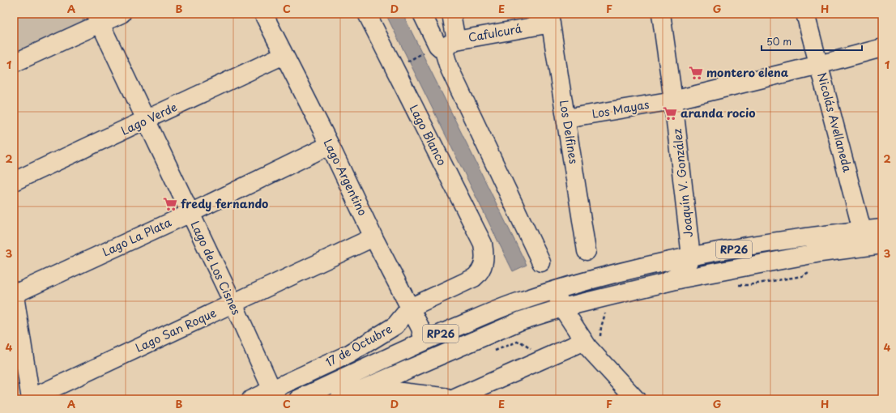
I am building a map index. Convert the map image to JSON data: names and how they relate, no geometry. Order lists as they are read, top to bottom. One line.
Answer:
{"streets":{"street":["Cafulcurá","Los Mayas","Lago Verde","Nicolás Avellaneda","Los Delfines","Lago Blanco","Lago Argentino","Joaquín V. González","Lago La Plata","RP26","Lago de Los Cisnes","Lago San Roque","17 de Octubre"]},"crossings":[["Cafulcurá","Los Delfines"],["Los Mayas","Nicolás Avellaneda"],["Los Mayas","Los Delfines"],["Los Mayas","Joaquín V. González"],["Lago Verde","Lago Argentino"],["Lago Verde","Lago de Los Cisnes"],["Nicolás Avellaneda","RP26"],["Lago Blanco","17 de Octubre"],["Lago Argentino","Lago La Plata"],["Lago Argentino","RP26"],["Lago Argentino","Lago San Roque"],["Lago Argentino","17 de Octubre"],["Joaquín V. González","RP26"],["Lago La Plata","Lago de Los Cisnes"],["Lago de Los Cisnes","Lago San Roque"],["Lago de Los Cisnes","17 de Octubre"]],"places":{"supermarket":["montero elena","aranda rocio","fredy fernando"]},"scale_bar":"50 m","grid":{"columns":["A","B","C","D","E","F","G","H"],"rows":["1","2","3","4"]}}
